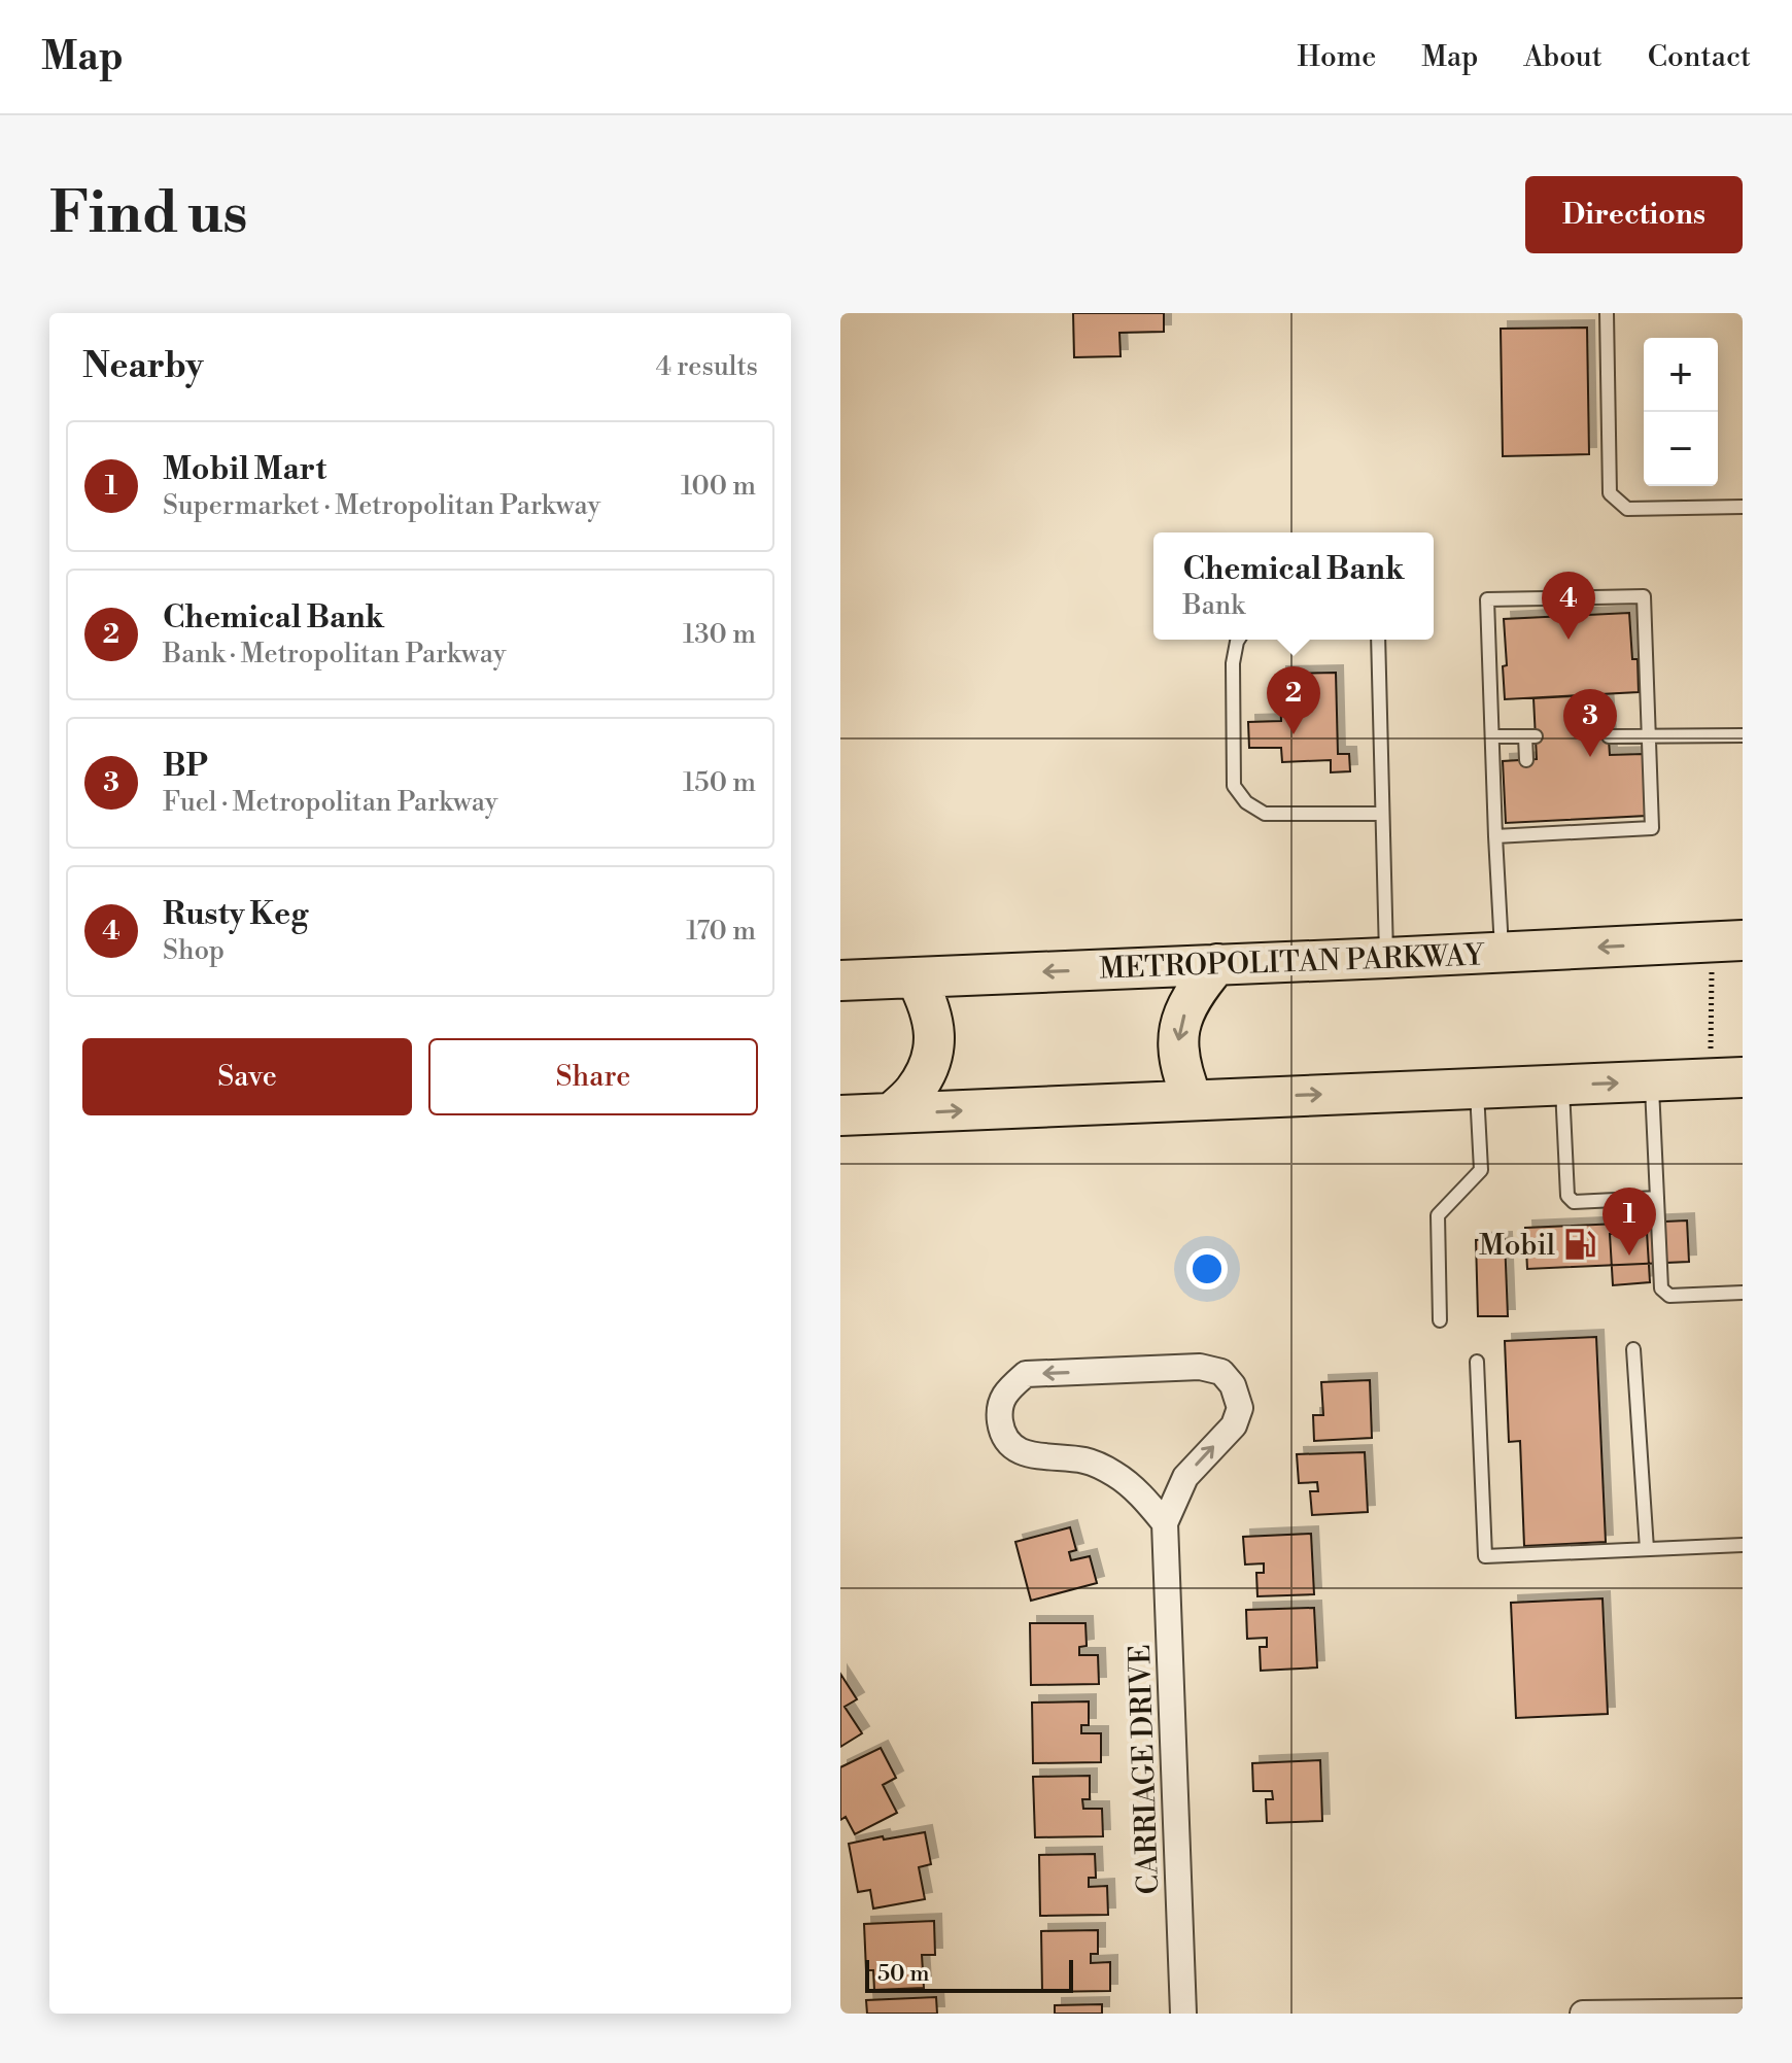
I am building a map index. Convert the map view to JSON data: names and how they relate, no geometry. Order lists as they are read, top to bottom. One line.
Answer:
{"streets":{"main road":["METROPOLITAN PARKWAY"],"street":["CARRIAGE DRIVE"]},"places":{"fuel station":["Mobil"]},"scale_bar":"50 m","page":{"header":"Map","nav":["Home","Map","About","Contact"],"buttons":["Directions",["Save","Share"]],"title":"Find us","heading":["Nearby","4 results"],"map_buttons":["+","−"],"list":[{"mark":"1","name":"Mobil Mart","note":"Supermarket · Metropolitan Parkway","value":"100 m"},{"mark":"2","name":"Chemical Bank","note":"Bank · Metropolitan Parkway","value":"130 m"},{"mark":"3","name":"BP","note":"Fuel · Metropolitan Parkway","value":"150 m"},{"mark":"4","name":"Rusty Keg","note":"Shop","value":"170 m"}],"popup":["Chemical Bank","Bank"],"pins":["4","2","3","1"],"scale":"50 m"}}
